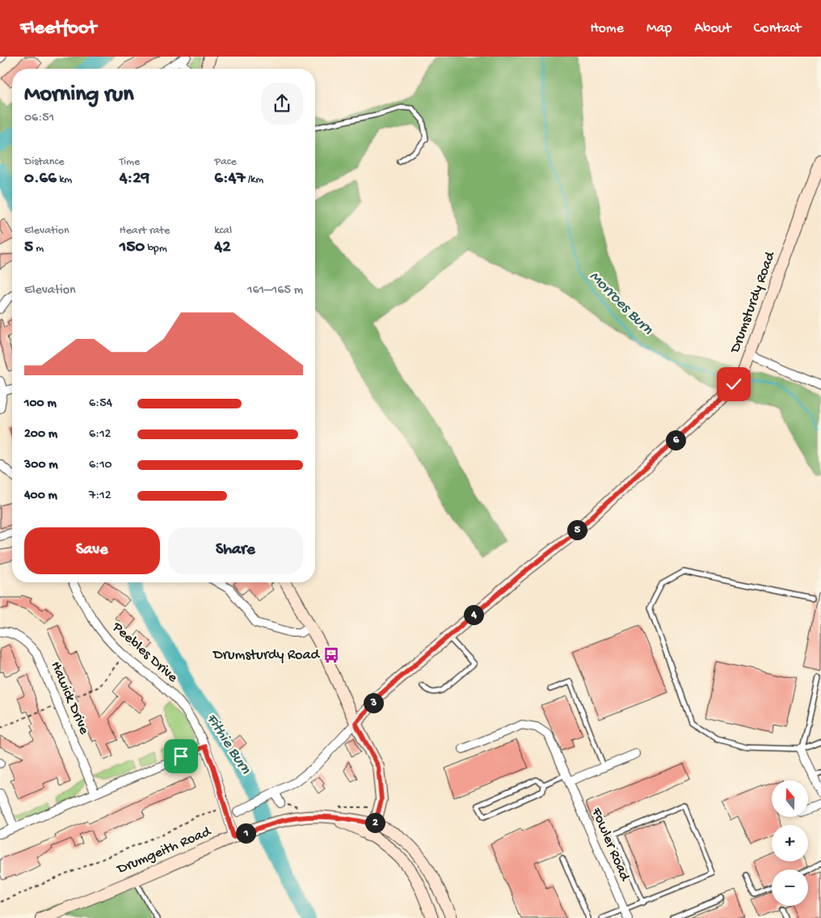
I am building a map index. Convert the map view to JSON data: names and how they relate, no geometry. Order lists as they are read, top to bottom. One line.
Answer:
{"streets":{"main road":["Drumsturdy Road","Drumgeith Road"],"street":["Peebles Drive","Hawick Drive","Fowler Road"]},"water":["Morroes Burn","Fithie Burn"],"places":{"bus stop":["Drumsturdy Road"]},"north":"top","page":{"header":"Fleetfoot","nav":["Home","Map","About","Contact"],"heading":["Morning run","06:51"],"stats":[["Distance","0.66 km"],["Time","4:29"],["Pace","6:47 /km"],["Elevation","5 m"],["Heart rate","150 bpm"],["kcal","42"]],"chart":["Elevation","161–165 m"],"list":[{"name":"100 m","note":"6:54"},{"name":"200 m","note":"6:12"},{"name":"300 m","note":"6:10"},{"name":"400 m","note":"7:12"}],"pins":["6","5","4","3","2","1"],"buttons":["Save","Share"],"map_buttons":["+","−"]}}
